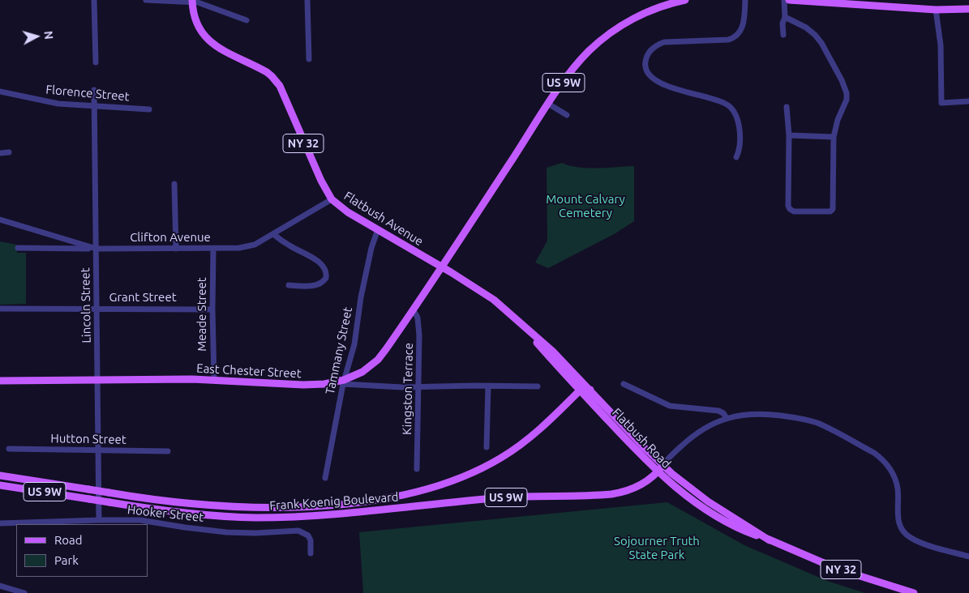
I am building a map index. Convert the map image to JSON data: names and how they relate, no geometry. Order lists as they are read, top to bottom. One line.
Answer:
{"streets":{"main road":["US 9W","NY 32","Flatbush Avenue","East Chester Street","Flatbush Road","Frank Koenig Boulevard"],"street":["Florence Street","Clifton Avenue","Grant Street","Lincoln Street","Meade Street","Tammany Street","Kingston Terrace","Hutton Street","Hooker Street"]},"crossings":[["US 9W","Flatbush Avenue"],["US 9W","East Chester Street"],["Florence Street","Lincoln Street"],["Flatbush Avenue","Clifton Avenue"],["Flatbush Avenue","Tammany Street"],["Flatbush Avenue","East Chester Street"],["Flatbush Avenue","Flatbush Road"],["Clifton Avenue","Lincoln Street"],["Clifton Avenue","Meade Street"],["Grant Street","Lincoln Street"],["Grant Street","Meade Street"],["Lincoln Street","East Chester Street"],["Lincoln Street","Hutton Street"],["Lincoln Street","Hooker Street"],["Meade Street","East Chester Street"],["Tammany Street","East Chester Street"],["East Chester Street","Kingston Terrace"],["Flatbush Road","Frank Koenig Boulevard"]],"parks":["Mount Calvary Cemetery","Sojourner Truth State Park"],"legend":["Road","Park"],"north":"right"}
